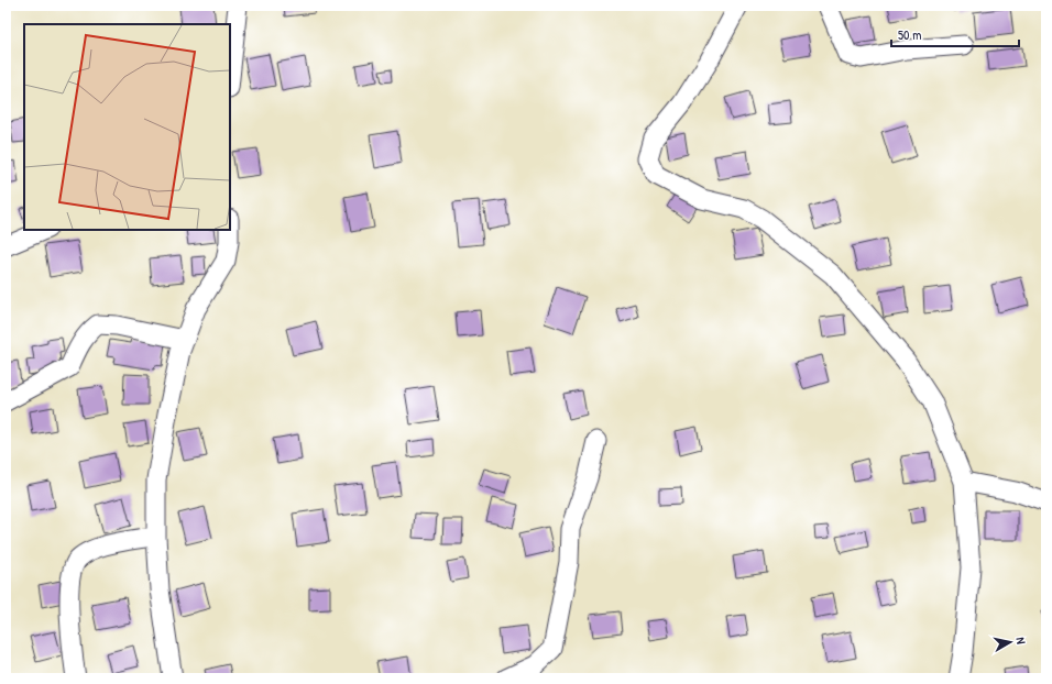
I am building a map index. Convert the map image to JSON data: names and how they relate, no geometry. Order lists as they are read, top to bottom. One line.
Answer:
{"scale_bar":"50 m","north":"right"}
